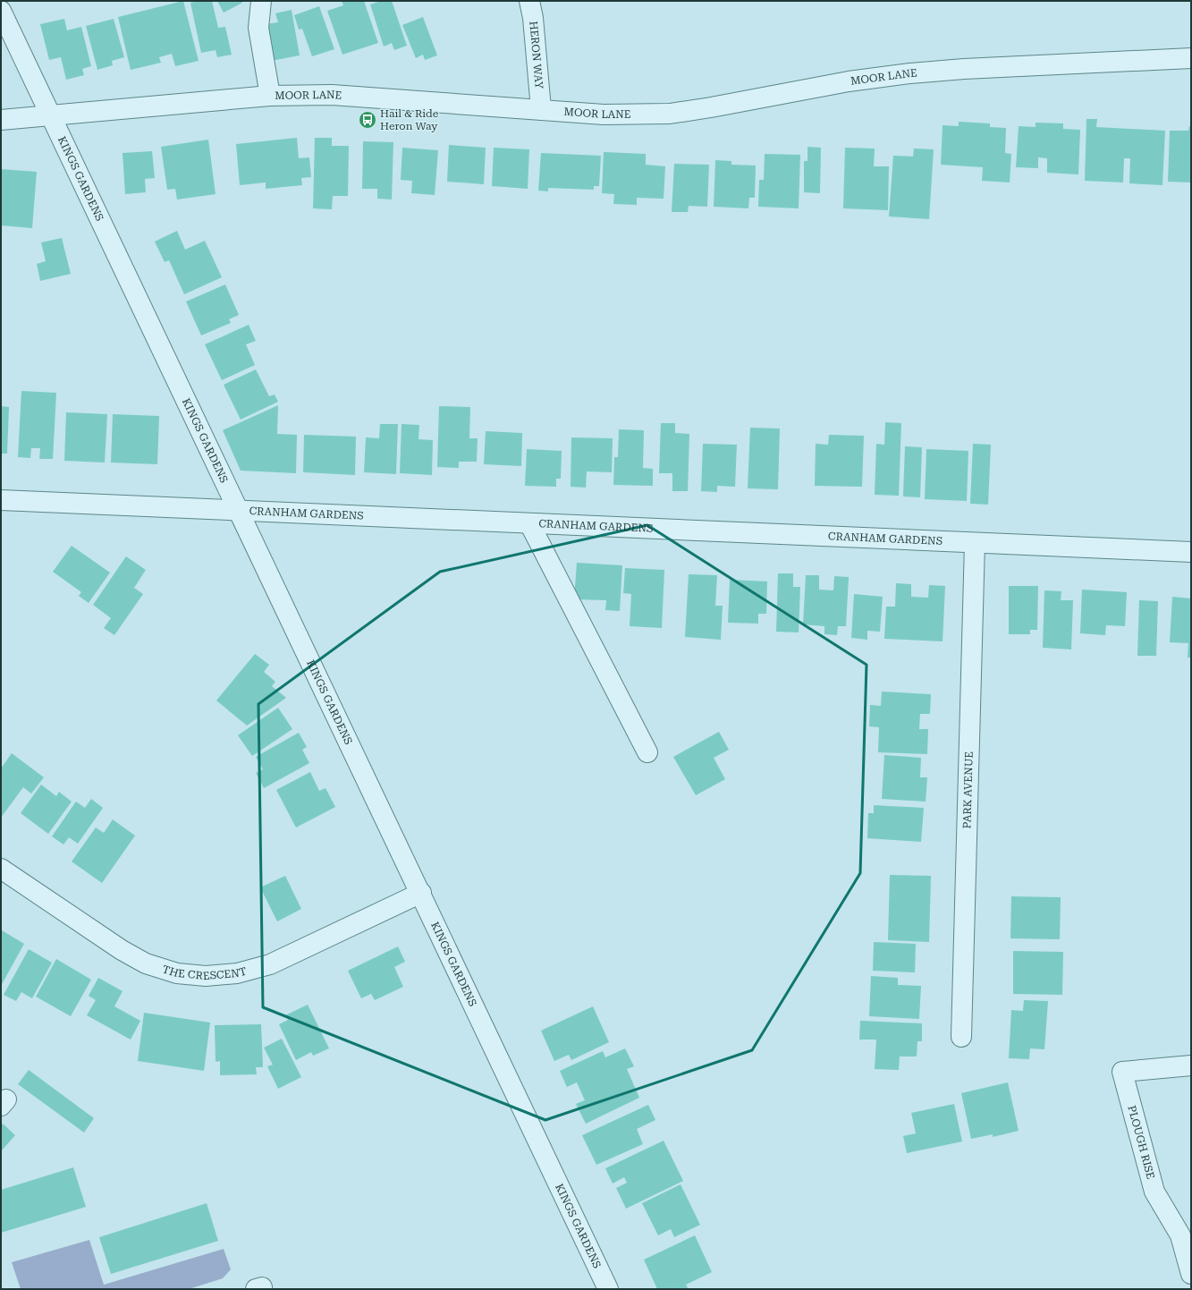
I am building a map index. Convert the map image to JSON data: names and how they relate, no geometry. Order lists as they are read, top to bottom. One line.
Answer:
{"streets":{"street":["HERON WAY","MOOR LANE","KINGS GARDENS","CRANHAM GARDENS","PARK AVENUE","THE CRESCENT","PLOUGH RISE"]},"crossings":[["HERON WAY","MOOR LANE"],["MOOR LANE","KINGS GARDENS"],["KINGS GARDENS","CRANHAM GARDENS"],["KINGS GARDENS","THE CRESCENT"],["CRANHAM GARDENS","PARK AVENUE"]],"places":{"bus stop":["Hail & Ride Heron Way"]}}
